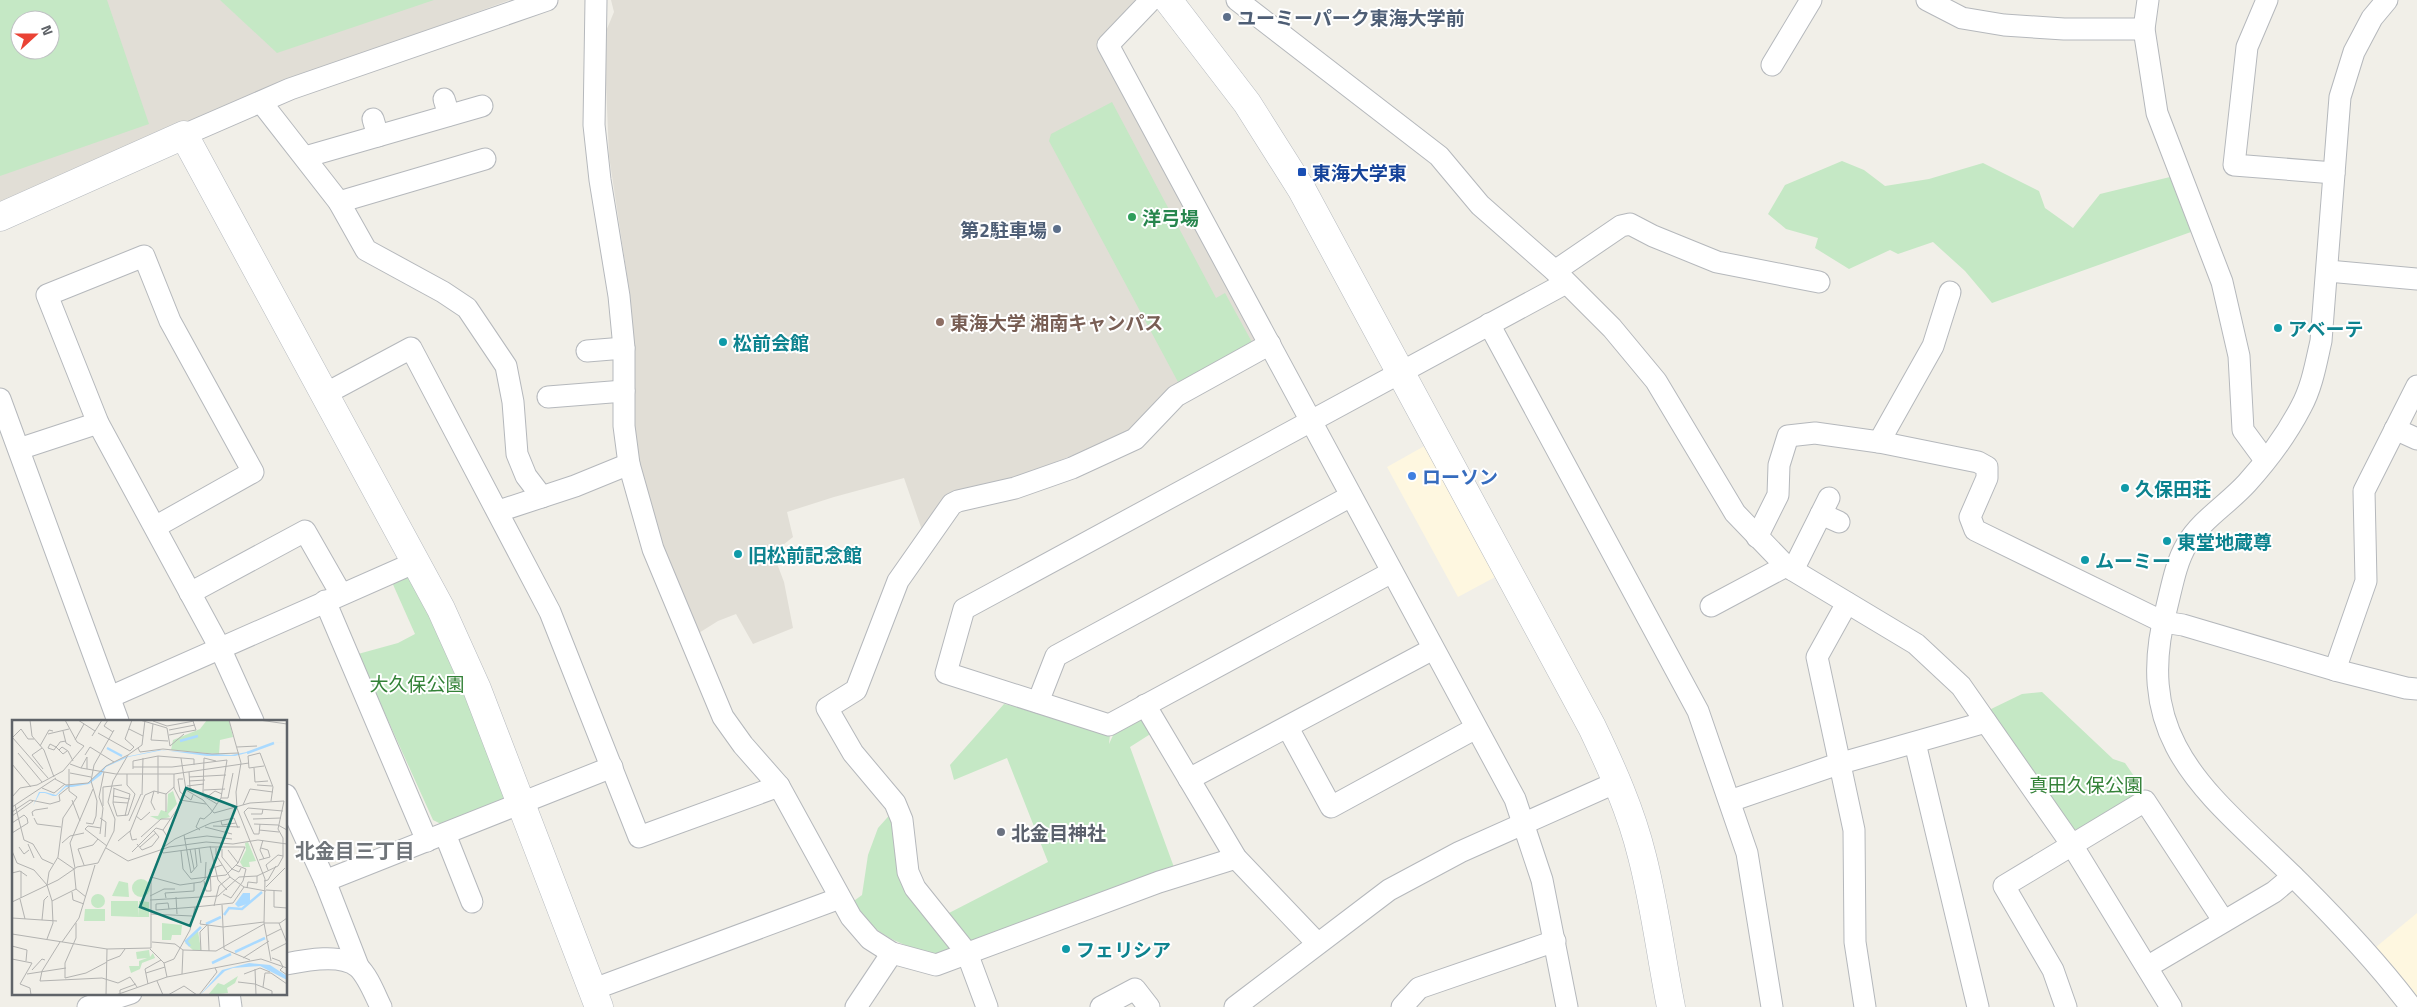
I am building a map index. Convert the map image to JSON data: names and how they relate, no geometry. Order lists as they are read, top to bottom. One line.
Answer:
{"districts":["北金目三丁目"],"parks":["大久保公園","真田久保公園"],"places":{"other":["ユーミーパーク東海大学前","洋弓場","第2駐車場","東海大学 湘南キャンパス","アベーテ","松前会館","ローソン","久保田荘","東堂地蔵尊","旧松前記念館","ムーミー","北金目神社","フェリシア"],"transit":["東海大学東"]},"north":"right"}
